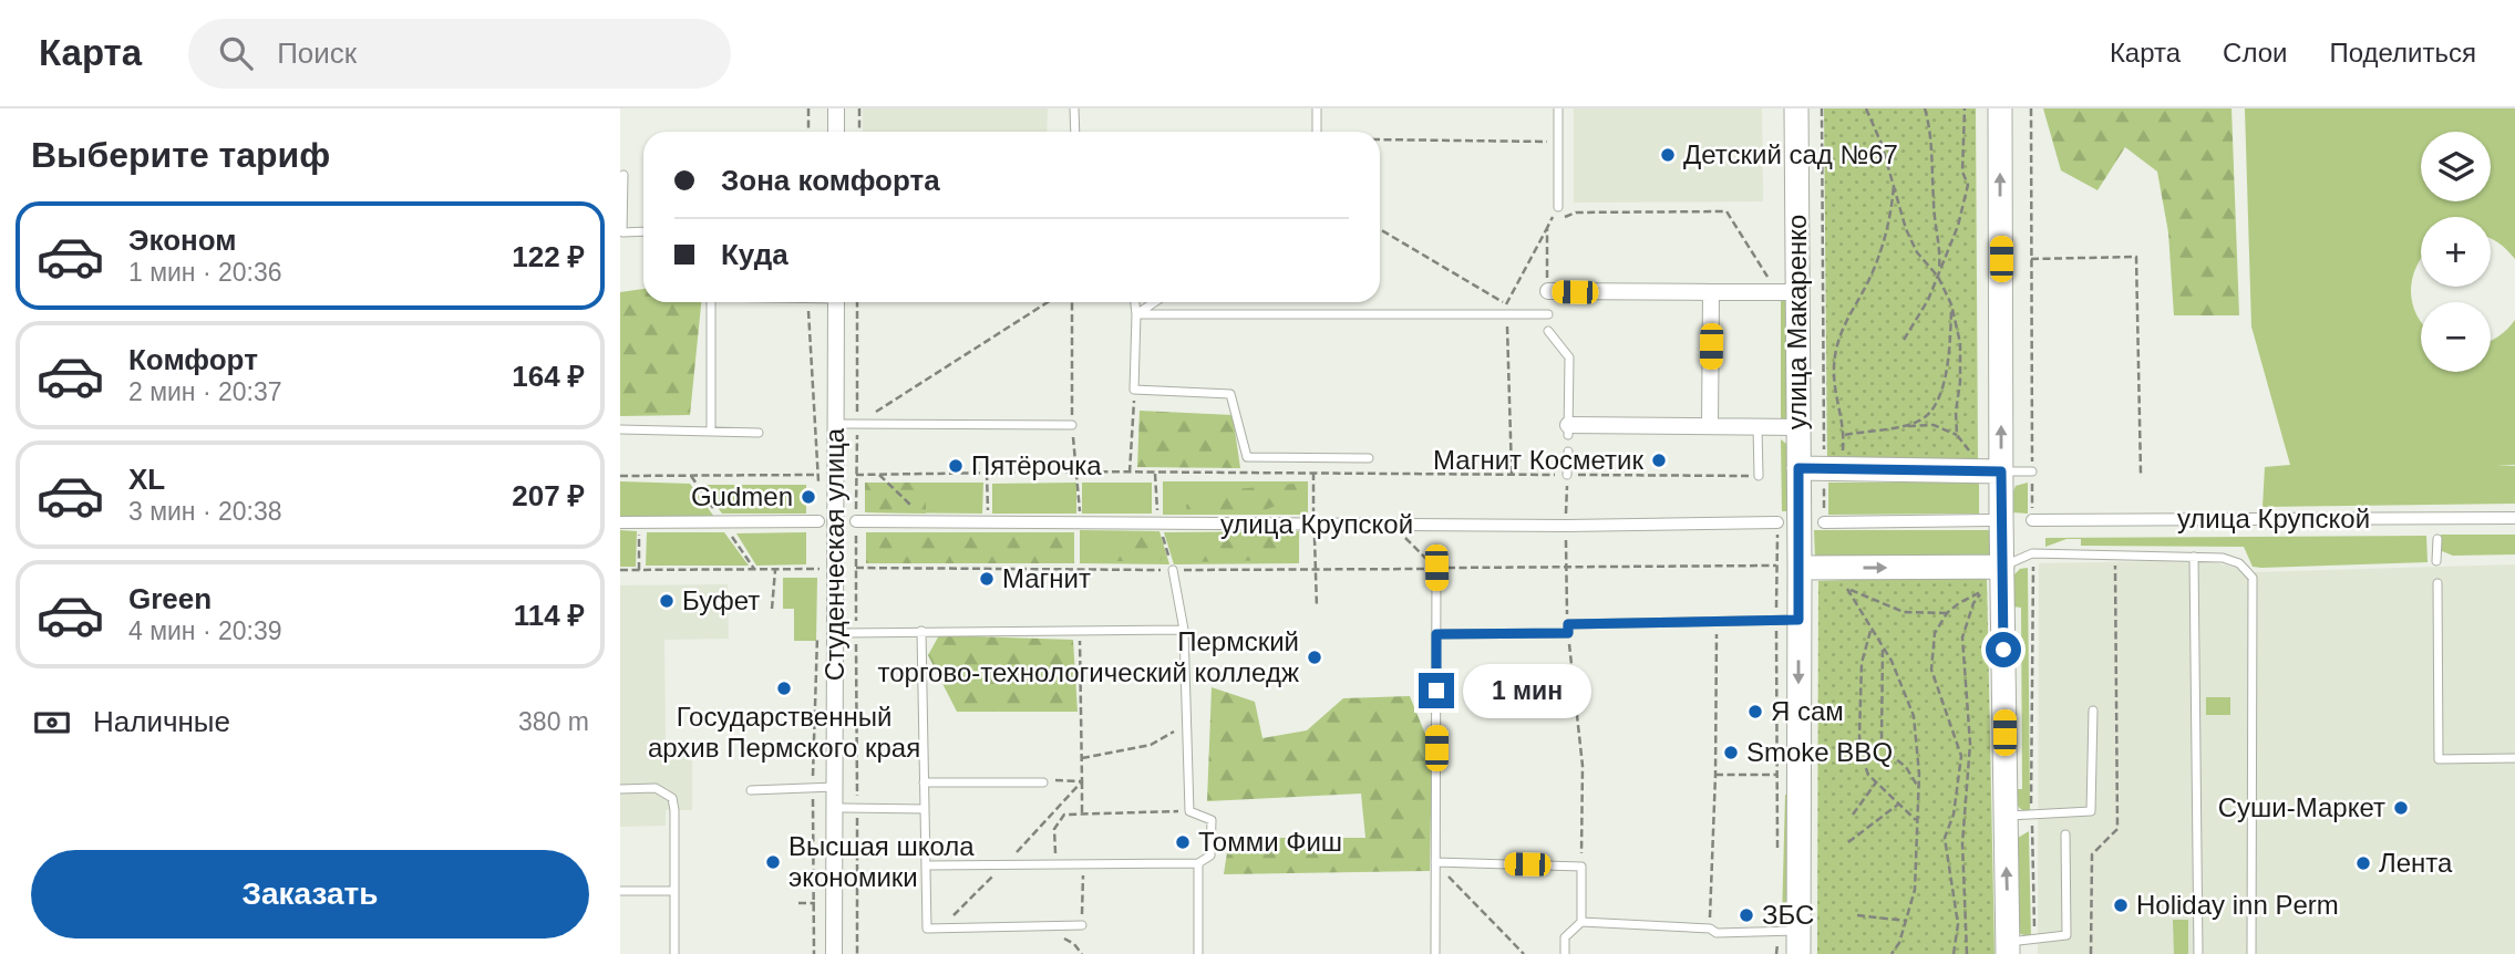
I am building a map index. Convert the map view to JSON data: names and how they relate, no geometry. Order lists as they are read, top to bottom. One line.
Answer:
{"streets":{"main road":["улица Макаренко"],"street":["улица Крупской","Студенческая улица"]},"one_way":["улица Макаренко"],"places":["Детский сад №67","Магнит Косметик","Пятёрочка","Gudmen","Магнит","Буфет","Пермский торгово-технологический колледж","Государственный архив Пермского края","Я сам","Smoke BBQ","Суши-Маркет","Томми Фиш","Высшая школа экономики","Лента","Holiday inn Perm","ЗБС"],"page":{"header":"Карта","search":"Поиск","nav":["Карта","Слои","Поделиться"],"heading":"Выберите тариф","map_buttons":["+","−"],"banner":["Зона комфорта","Куда"],"list":[{"name":"Эконом","note":"1 мин · 20:36","value":"122 ₽"},{"name":"Комфорт","note":"2 мин · 20:37","value":"164 ₽"},{"name":"XL","note":"3 мин · 20:38","value":"207 ₽"},{"name":"Green","note":"4 мин · 20:39","value":"114 ₽"}],"bubble":"1 мин","pay":["Наличные","380 m"],"buttons":"Заказать"}}
